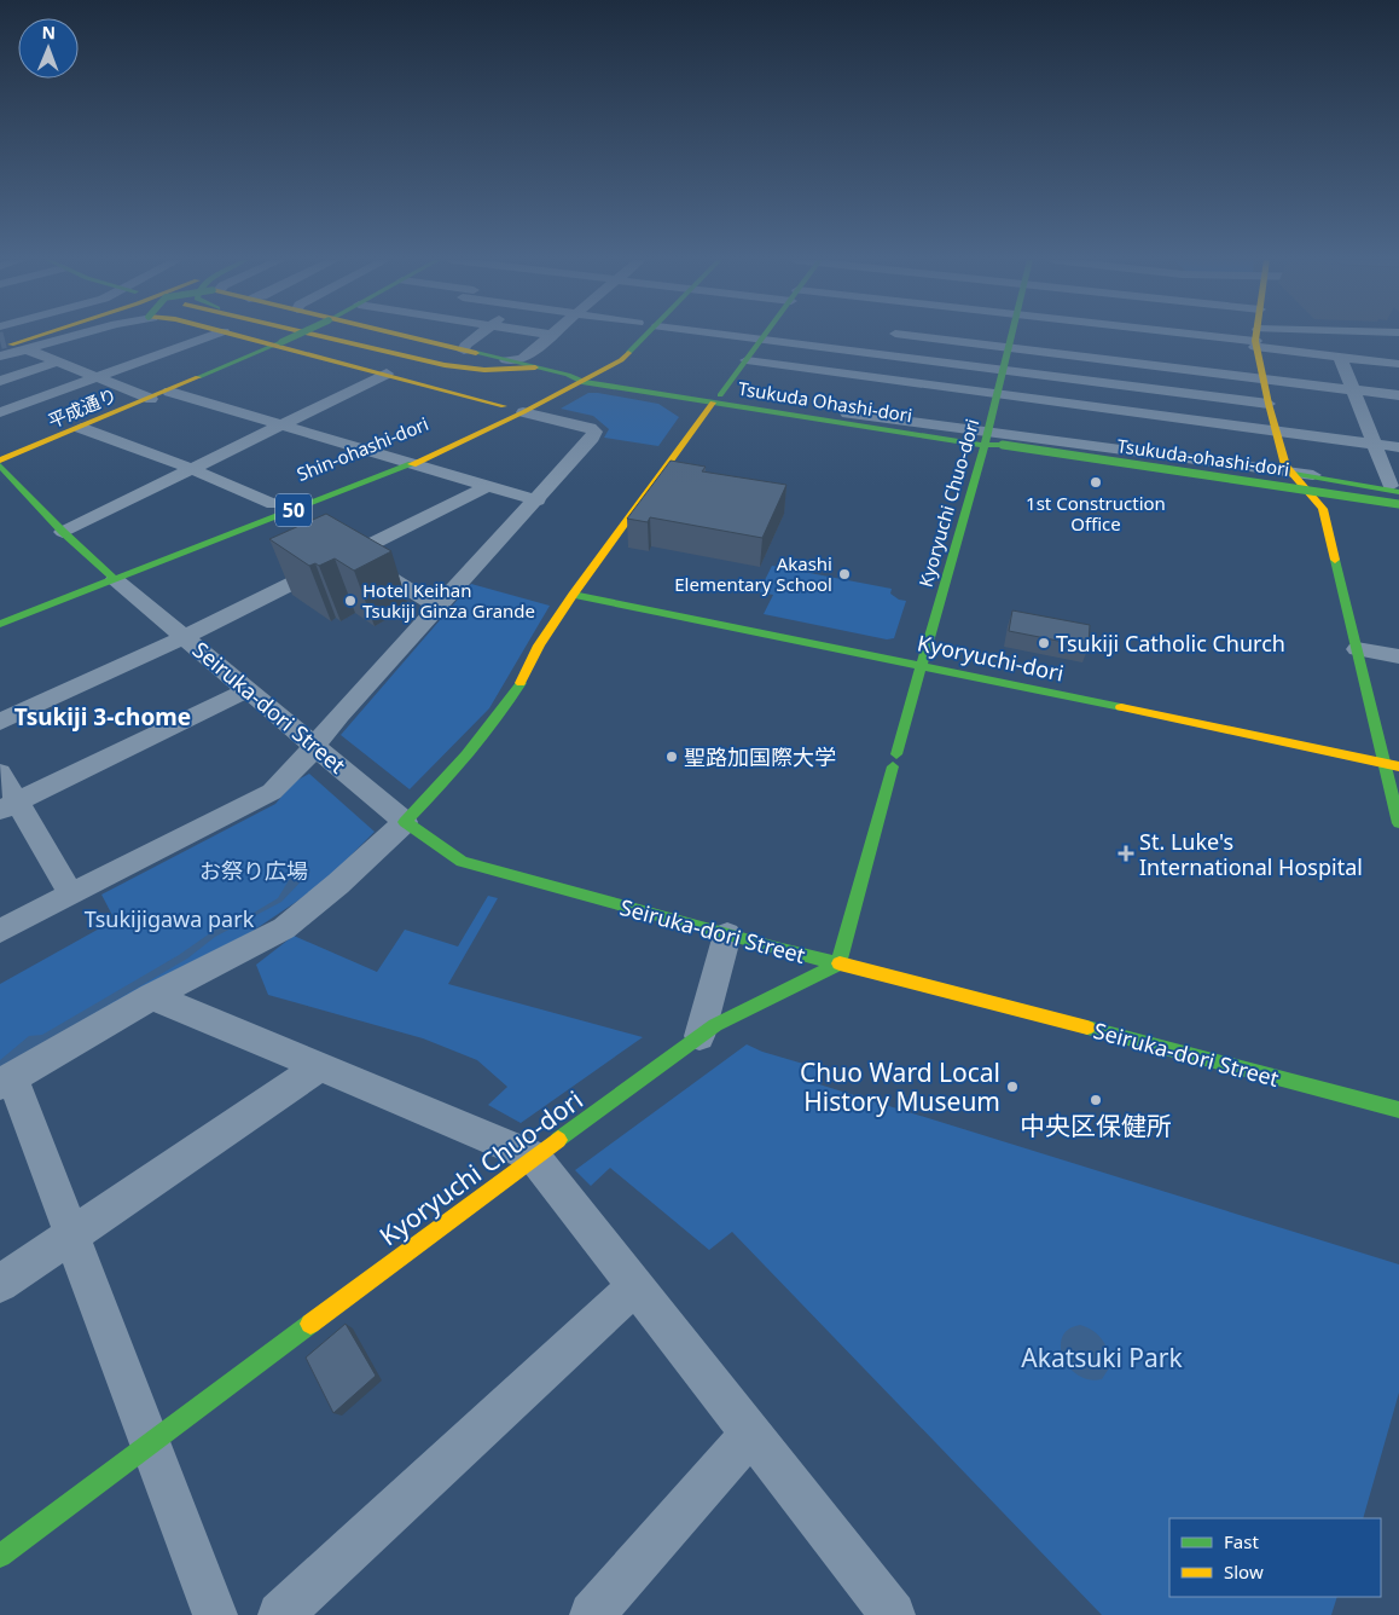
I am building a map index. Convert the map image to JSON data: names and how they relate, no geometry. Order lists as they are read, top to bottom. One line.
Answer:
{"streets":{"main road":["Tsukuda Ohashi-dori","平成通り","Shin-ohashi-dori","Tsukuda-ohashi-dori","Kyoryuchi Chuo-dori","50","Kyoryuchi-dori","Seiruka-dori Street"]},"crossings":[["Tsukuda Ohashi-dori","Shin-ohashi-dori"],["Tsukuda Ohashi-dori","Tsukuda-ohashi-dori"],["Tsukuda Ohashi-dori","Kyoryuchi Chuo-dori"],["Tsukuda Ohashi-dori","50"],["Shin-ohashi-dori","50"],["Shin-ohashi-dori","Seiruka-dori Street"],["Kyoryuchi Chuo-dori","Kyoryuchi-dori"],["Kyoryuchi Chuo-dori","Seiruka-dori Street"]],"districts":["Tsukiji 3-chome"],"parks":["お祭り広場","Tsukijigawa park","Akatsuki Park"],"places":{"other":["1st Construction Office","Akashi Elementary School","Hotel Keihan Tsukiji Ginza Grande","Tsukiji Catholic Church","聖路加国際大学","Chuo Ward Local History Museum","中央区保健所"],"health":["St. Luke's International Hospital"]},"legend":["Fast","Slow"],"north":"top"}
